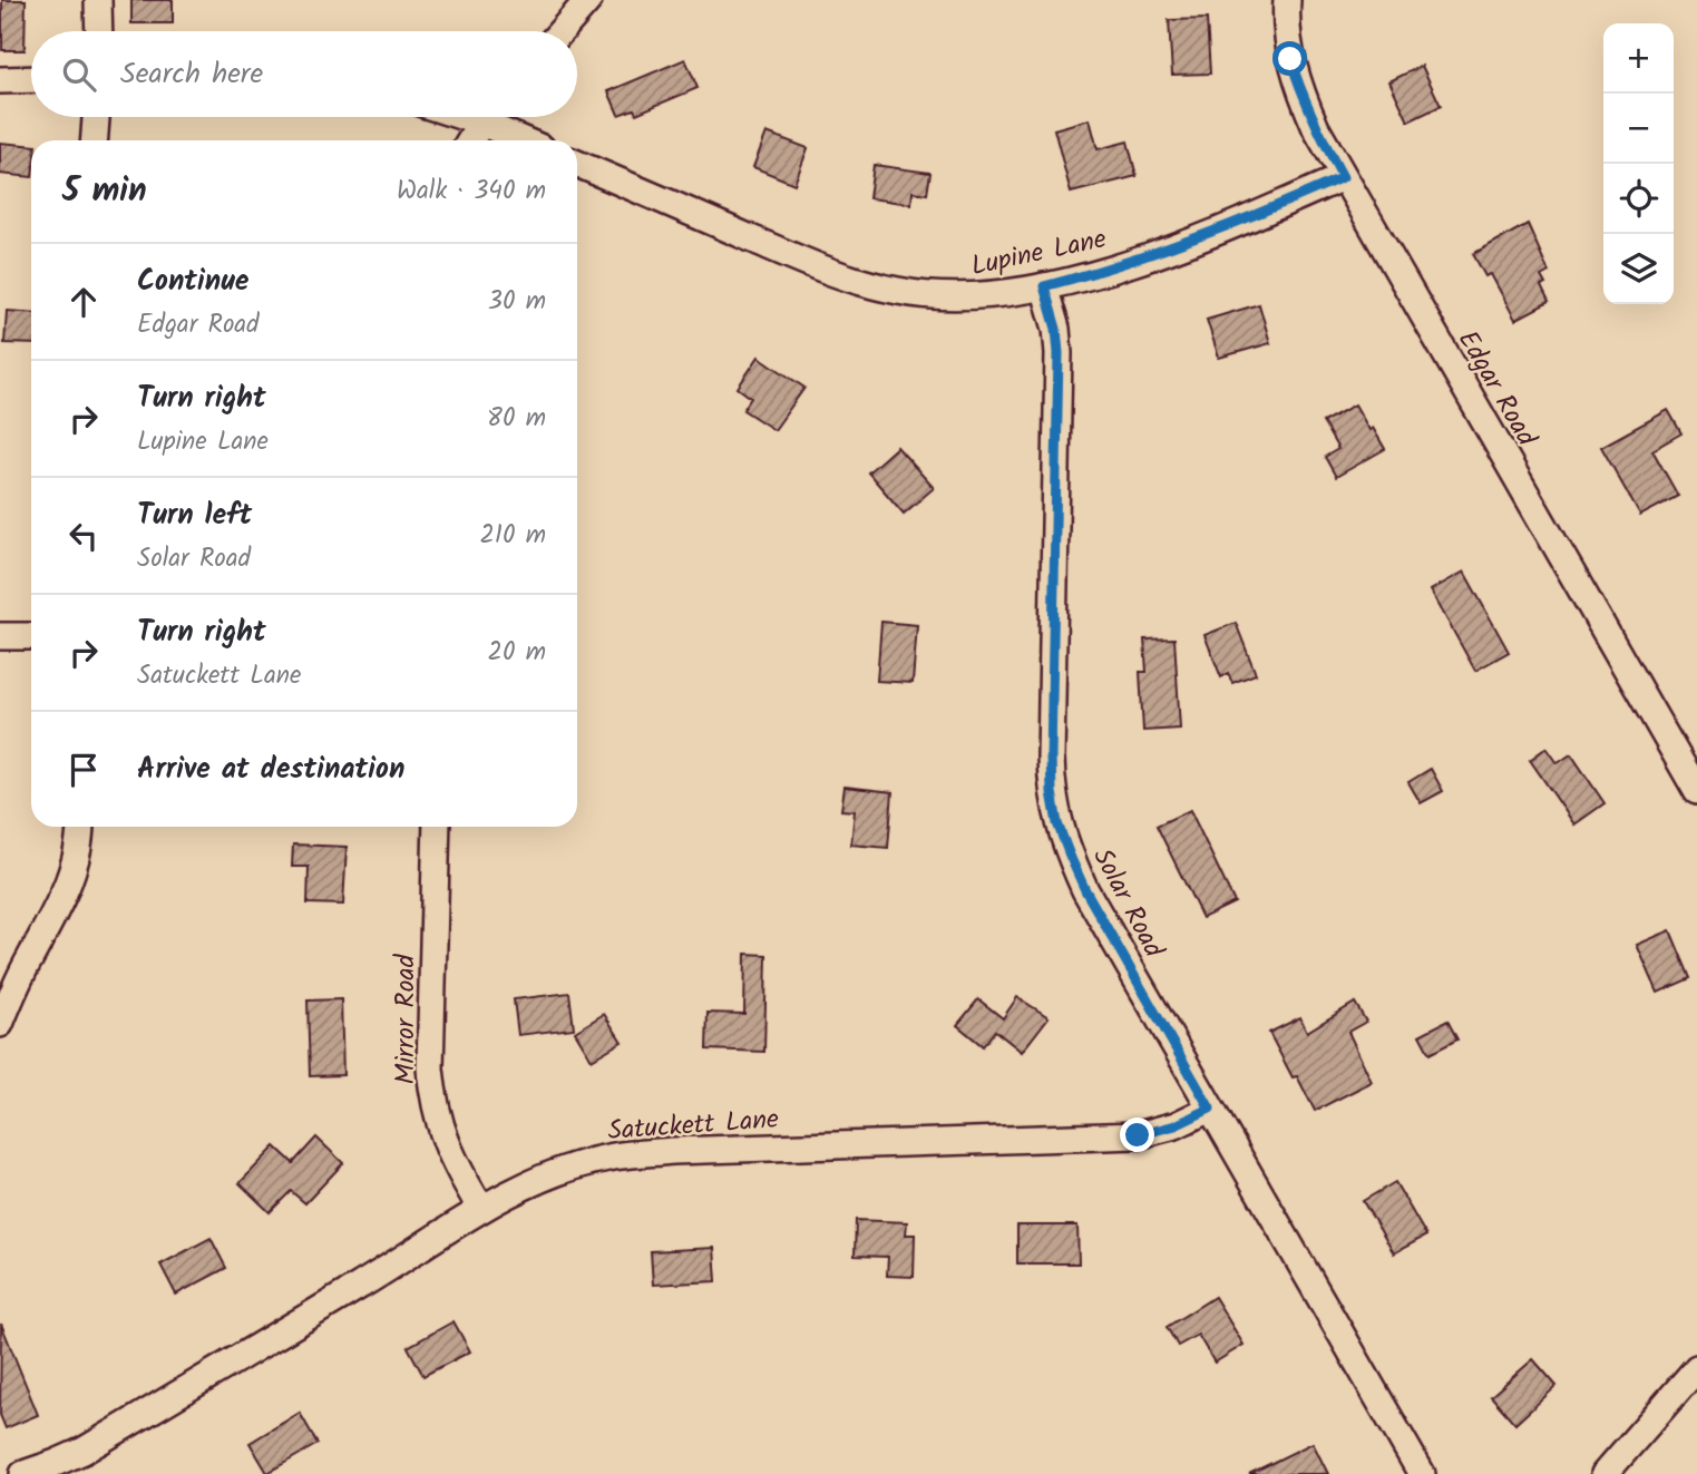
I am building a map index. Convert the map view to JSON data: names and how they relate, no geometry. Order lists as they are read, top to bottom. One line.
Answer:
{"streets":{"street":["Lupine Lane","Edgar Road","Solar Road","Mirror Road","Satuckett Lane"]},"crossings":[["Lupine Lane","Edgar Road"],["Lupine Lane","Solar Road"],["Solar Road","Satuckett Lane"],["Mirror Road","Satuckett Lane"]],"page":{"map_buttons":["+","−"],"search":"Search here","heading":["5 min","Walk · 340 m"],"list":[["Continue","Edgar Road","30 m"],["Turn right","Lupine Lane","80 m"],["Turn left","Solar Road","210 m"],["Turn right","Satuckett Lane","20 m"],"Arrive at destination"]}}
